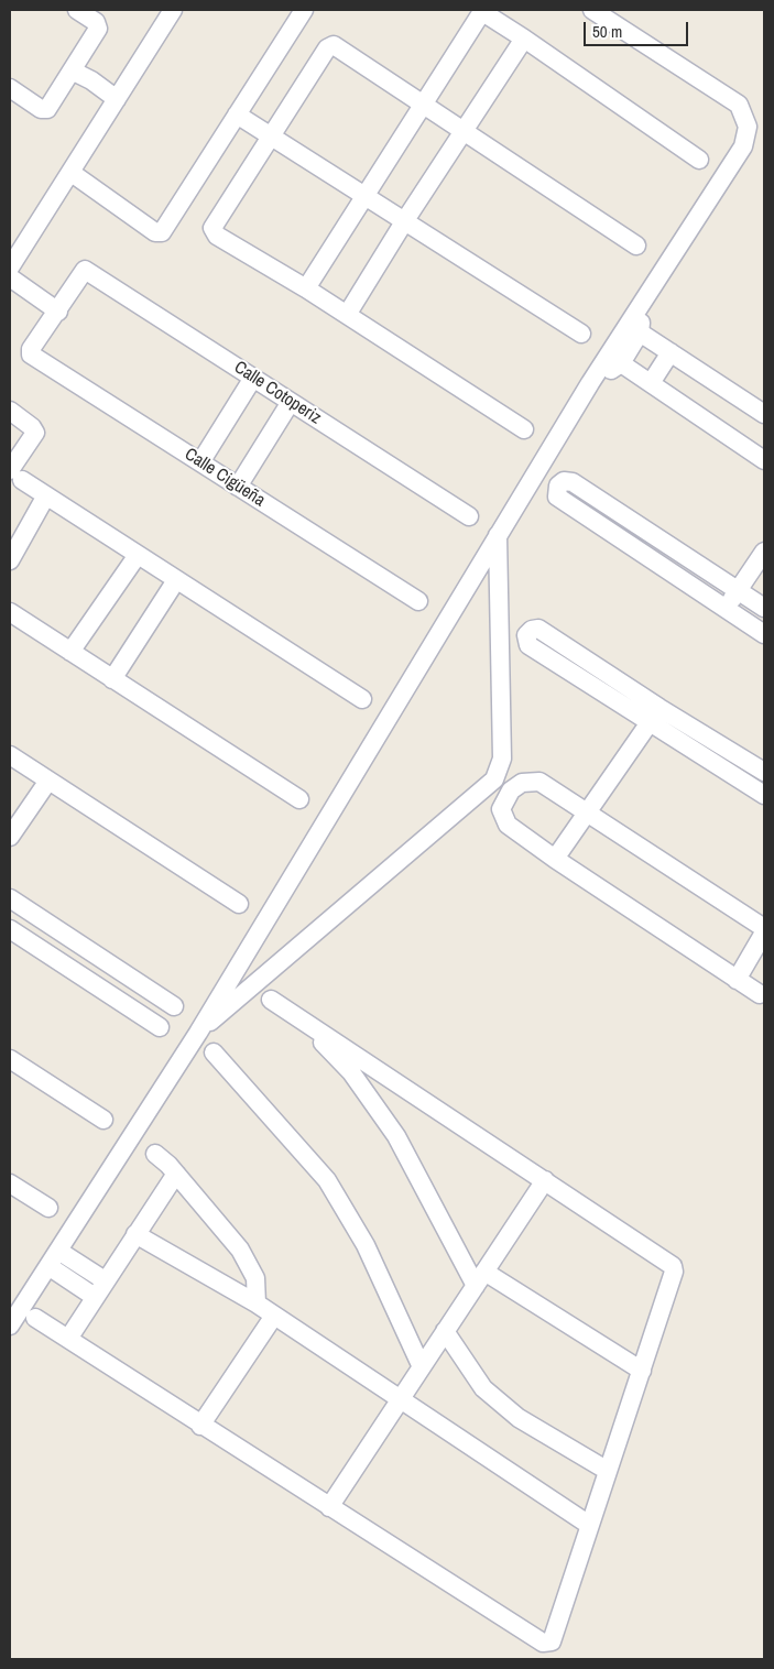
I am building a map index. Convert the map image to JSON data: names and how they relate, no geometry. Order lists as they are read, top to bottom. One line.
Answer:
{"streets":{"street":["Calle Cotoperiz","Calle Cigüeña"]},"crossings":[["Calle Cotoperiz","Calle Cigüeña"]],"scale_bar":"50 m"}
